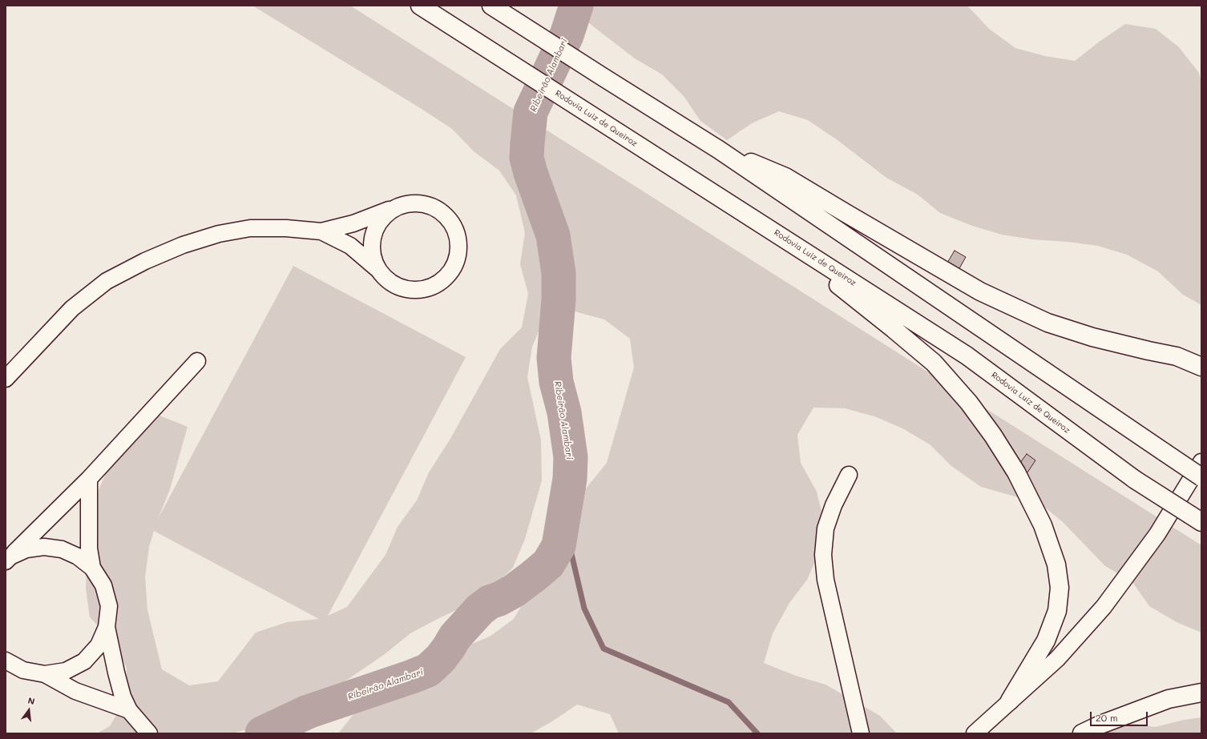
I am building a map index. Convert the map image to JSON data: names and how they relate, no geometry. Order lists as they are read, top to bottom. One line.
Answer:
{"streets":{"highway":["Rodovia Luiz de Queiroz"]},"water":["Ribeirão Alambari"],"scale_bar":"20 m","north":"top"}
